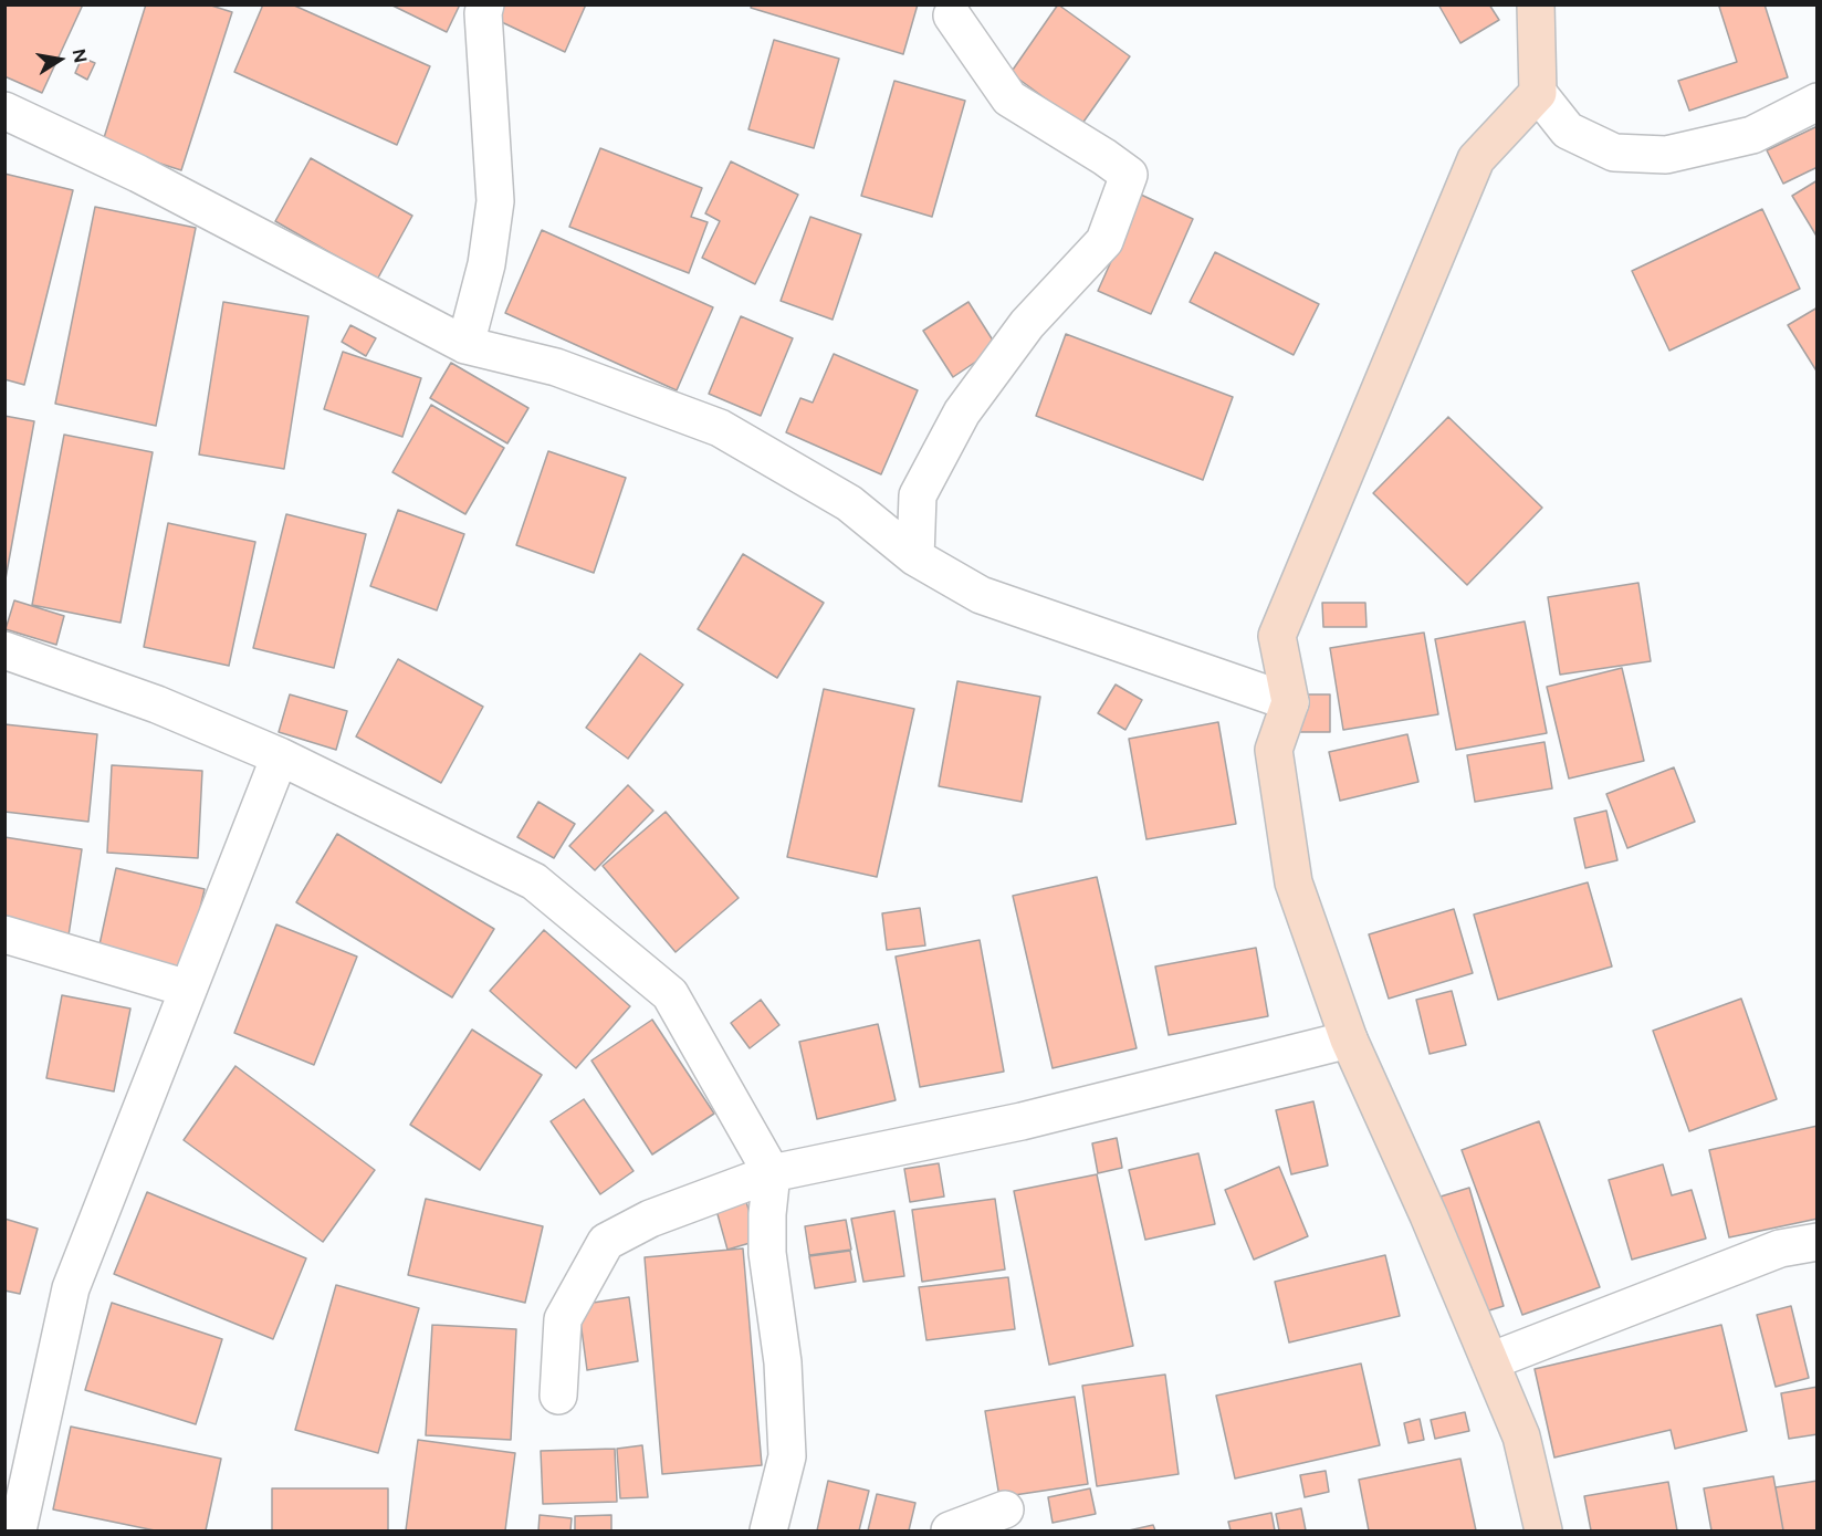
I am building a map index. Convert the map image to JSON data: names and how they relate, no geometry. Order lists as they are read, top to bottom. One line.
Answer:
{"north":"right"}
